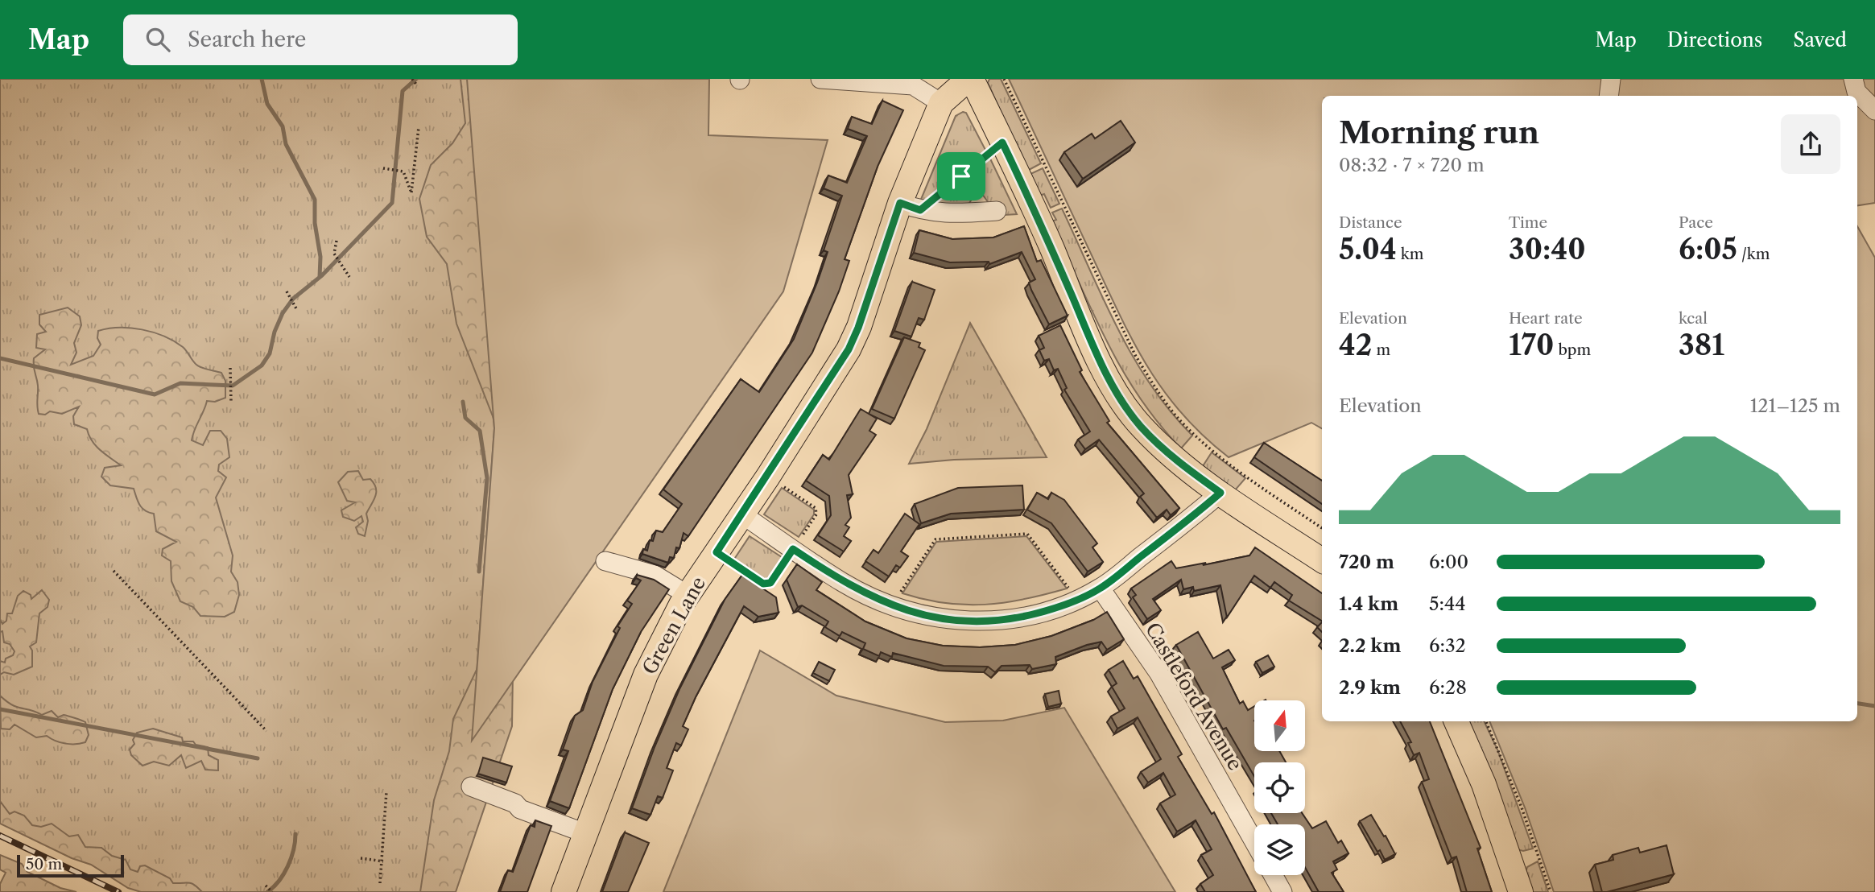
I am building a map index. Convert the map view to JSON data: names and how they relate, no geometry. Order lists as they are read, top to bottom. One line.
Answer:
{"streets":{"main road":["Green Lane"],"street":["Castleford Avenue"]},"scale_bar":"50 m","north":"top","page":{"header":"Map","search":"Search here","nav":["Map","Directions","Saved"],"heading":["Morning run","08:32 · 7 × 720 m"],"stats":[["Distance","5.04 km"],["Time","30:40"],["Pace","6:05 /km"],["Elevation","42 m"],["Heart rate","170 bpm"],["kcal","381"]],"chart":["Elevation","121–125 m"],"list":[{"name":"720 m","note":"6:00"},{"name":"1.4 km","note":"5:44"},{"name":"2.2 km","note":"6:32"},{"name":"2.9 km","note":"6:28"}],"scale":"50 m"}}
